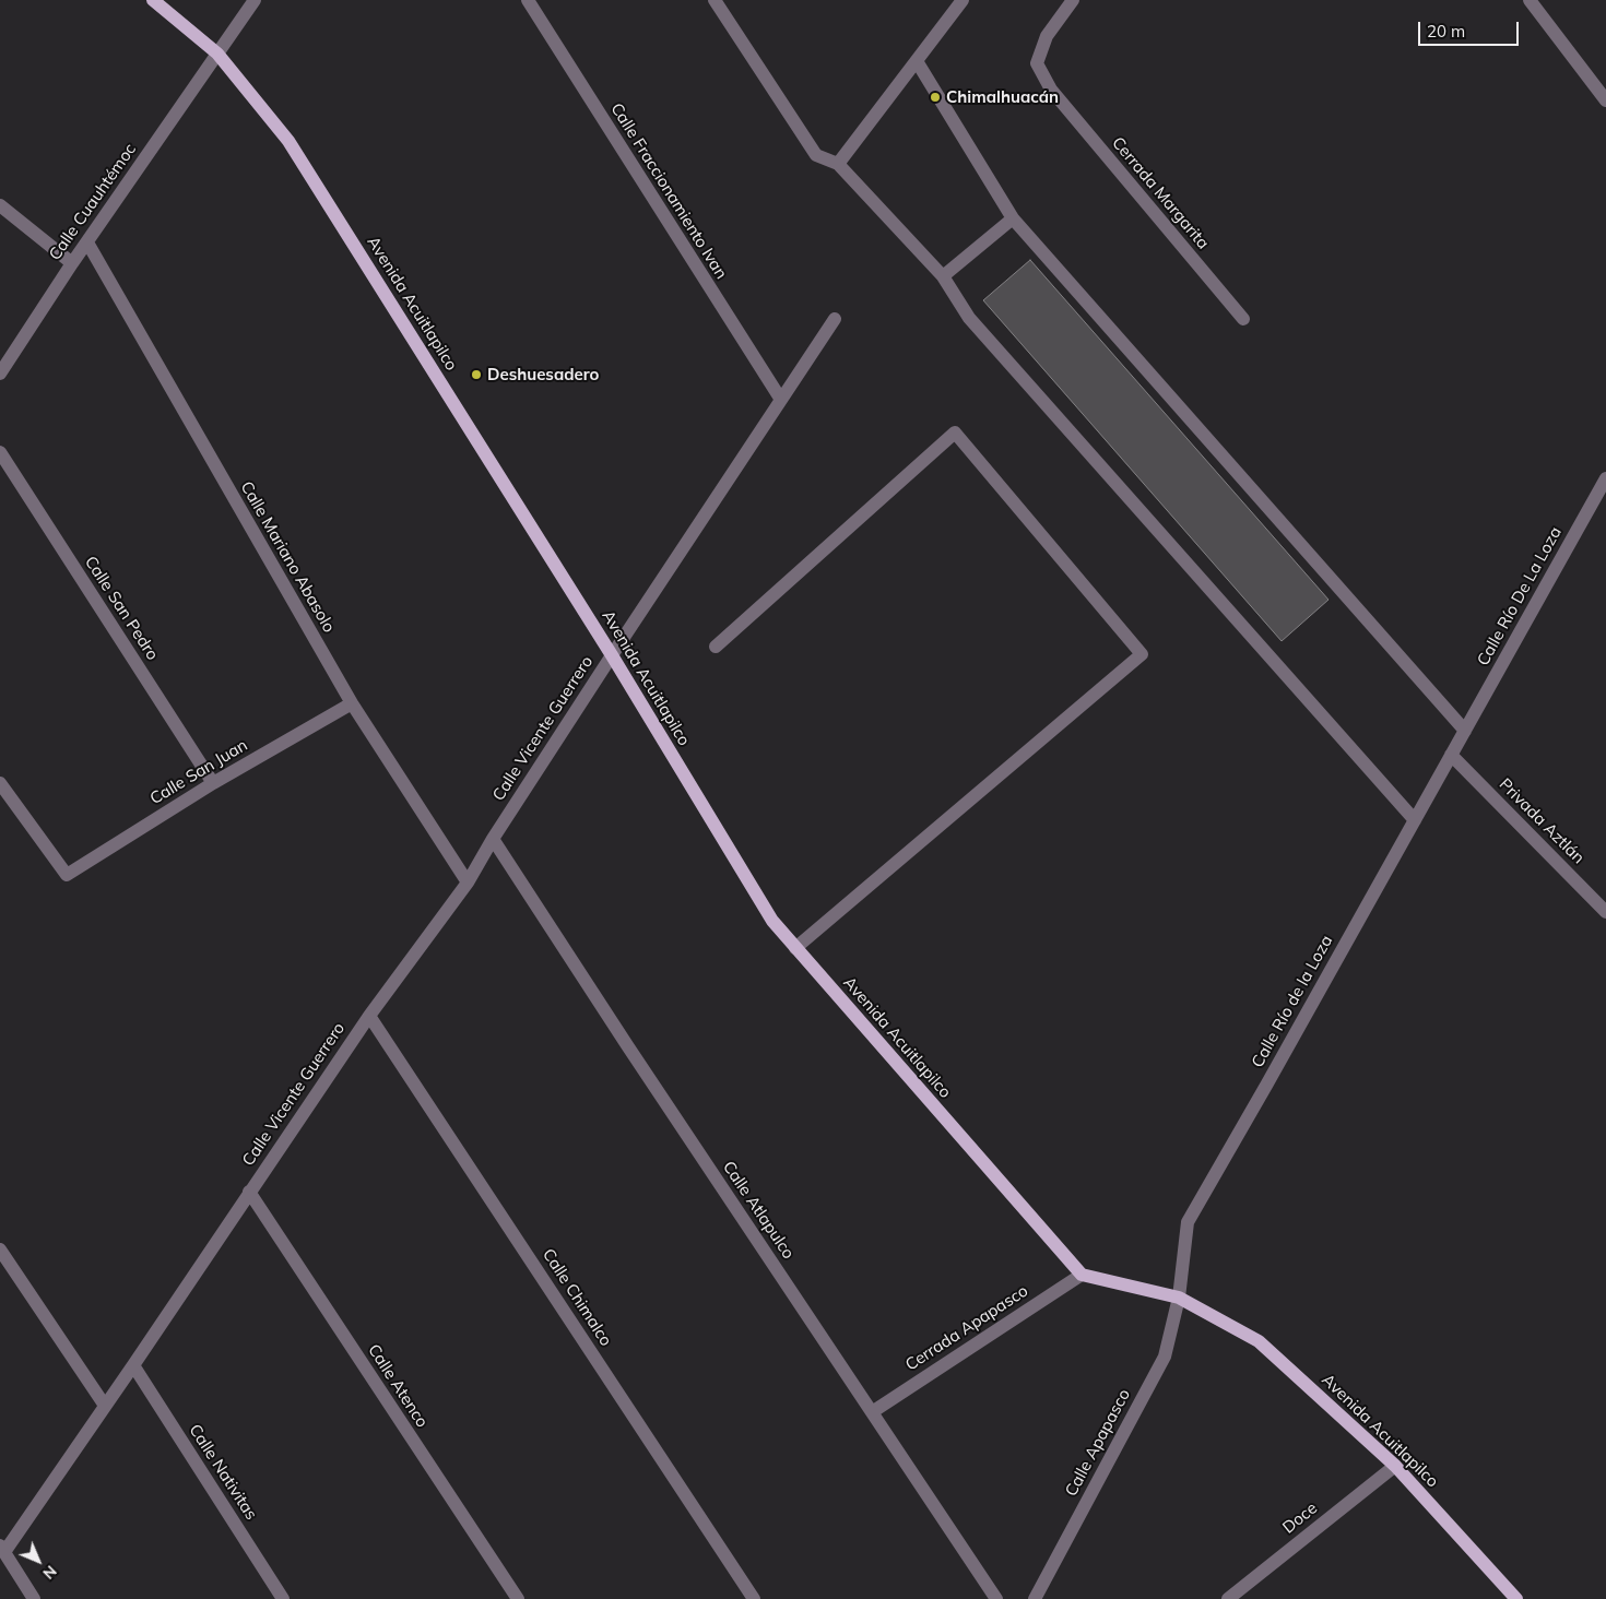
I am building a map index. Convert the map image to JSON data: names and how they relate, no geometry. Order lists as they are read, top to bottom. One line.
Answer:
{"streets":{"main road":["Avenida Acuitlapilco"],"street":["Calle Fraccionamiento Ivan","Cerrada Margarita","Calle Cuauhtémoc","Calle Mariano Abasolo","Calle Río De La Loza","Calle San Pedro","Calle Vicente Guerrero","Calle San Juan","Privada Aztlán","Calle Río de la Loza","Calle Atlapulco","Calle Chimalco","Cerrada Apapasco","Calle Atenco","Calle Apapasco","Calle Nativitas","Doce"]},"crossings":[["Calle Fraccionamiento Ivan","Calle Vicente Guerrero"],["Calle Cuauhtémoc","Avenida Acuitlapilco"],["Calle Cuauhtémoc","Calle Mariano Abasolo"],["Avenida Acuitlapilco","Calle Vicente Guerrero"],["Avenida Acuitlapilco","Calle Río de la Loza"],["Avenida Acuitlapilco","Cerrada Apapasco"],["Avenida Acuitlapilco","Calle Apapasco"],["Avenida Acuitlapilco","Doce"],["Calle Mariano Abasolo","Calle Vicente Guerrero"],["Calle Mariano Abasolo","Calle San Juan"],["Calle Río De La Loza","Calle Río de la Loza"],["Calle San Pedro","Calle San Juan"],["Calle Vicente Guerrero","Calle Atlapulco"],["Calle Vicente Guerrero","Calle Chimalco"],["Calle Vicente Guerrero","Calle Atenco"],["Calle Vicente Guerrero","Calle Nativitas"],["Privada Aztlán","Calle Río de la Loza"],["Calle Río de la Loza","Calle Apapasco"],["Calle Atlapulco","Cerrada Apapasco"]],"places":["Chimalhuacán","Deshuesadero"],"scale_bar":"20 m","north":"bottom right"}
